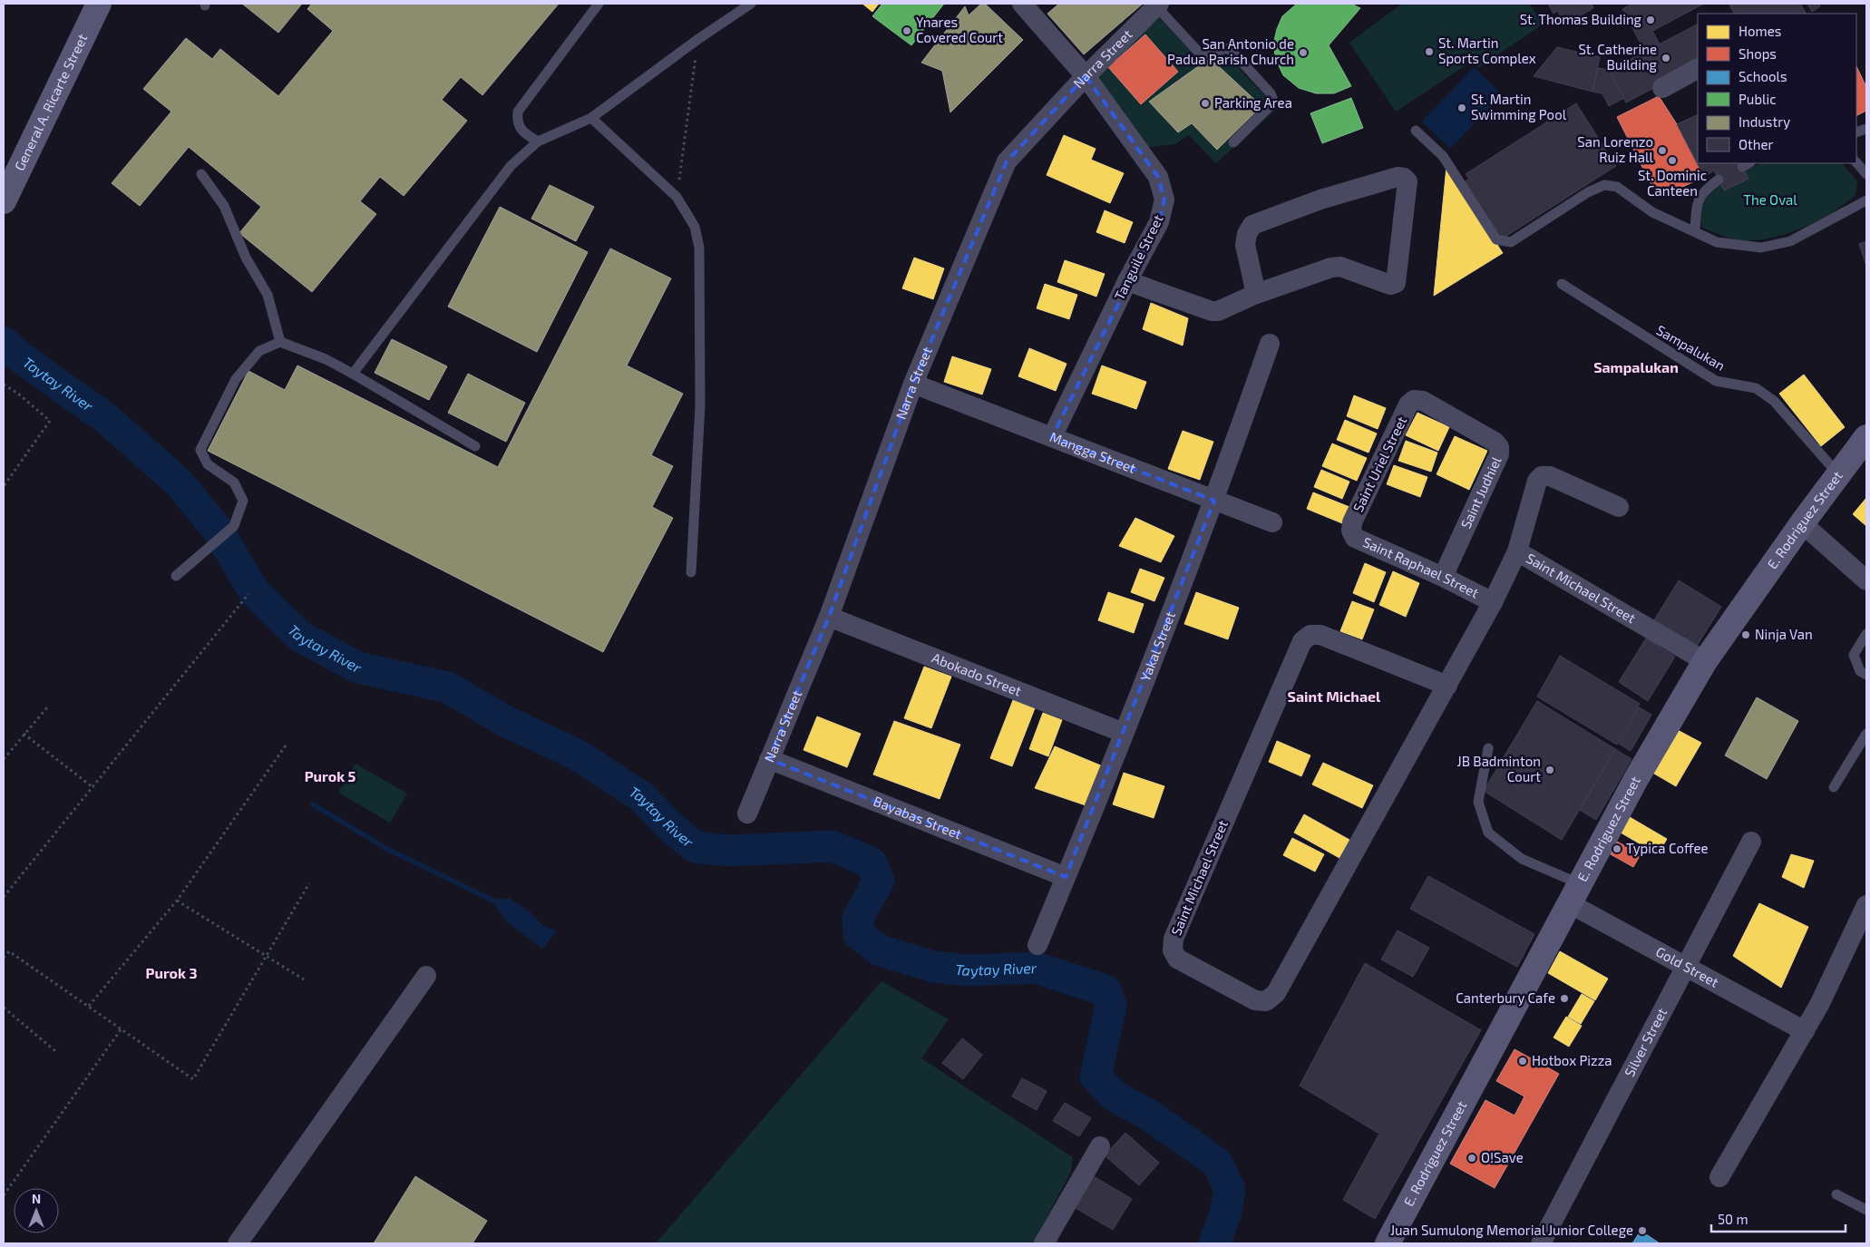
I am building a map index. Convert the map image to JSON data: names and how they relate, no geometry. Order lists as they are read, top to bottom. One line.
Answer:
{"streets":{"street":["Narra Street","General A. Ricarte Street","Tanguile Street","Mangga Street","Saint Uriel Street","Saint Judhiel","E. Rodriguez Street","Saint Raphael Street","Saint Michael Street","Yakal Street","Abokado Street","Bayabas Street","Gold Street","Silver Street"],"lane":["Sampalukan"]},"crossings":[["Narra Street","Tanguile Street"],["Narra Street","Mangga Street"],["Narra Street","Abokado Street"],["Narra Street","Bayabas Street"],["Tanguile Street","Mangga Street"],["Sampalukan","E. Rodriguez Street"],["Mangga Street","Yakal Street"],["Saint Uriel Street","Saint Judhiel"],["Saint Uriel Street","Saint Raphael Street"],["Saint Judhiel","Saint Raphael Street"],["E. Rodriguez Street","Saint Michael Street"],["E. Rodriguez Street","Gold Street"],["Saint Raphael Street","Saint Michael Street"],["Yakal Street","Abokado Street"],["Yakal Street","Bayabas Street"],["Gold Street","Silver Street"]],"districts":["Sampalukan","Saint Michael","Purok 5","Purok 3"],"water":["Taytay River"],"parks":["The Oval"],"places":["St. Thomas Building","Ynares Covered Court","St. Martin Sports Complex","San Antonio de Padua Parish Church","St. Catherine Building","Parking Area","St. Martin Swimming Pool","San Lorenzo Ruiz Hall","St. Dominic Canteen","Ninja Van","JB Badminton Court","Typica Coffee","Canterbury Cafe","Hotbox Pizza","O!Save","Juan Sumulong Memorial Junior College"],"legend":["Homes","Shops","Schools","Public","Industry","Other"],"scale_bar":"50 m","north":"top"}
